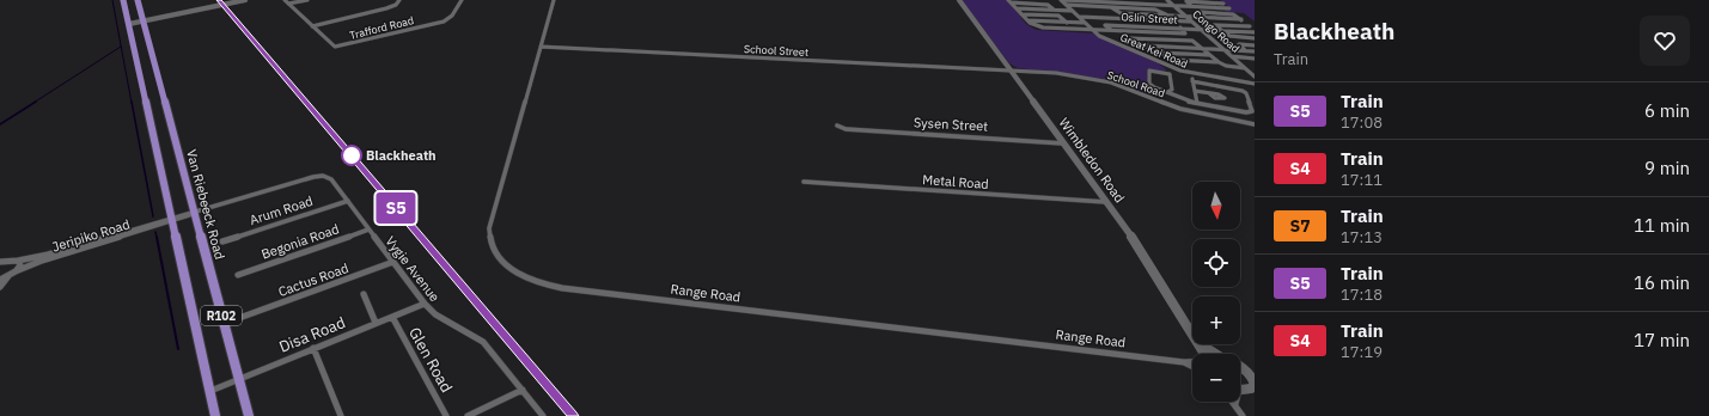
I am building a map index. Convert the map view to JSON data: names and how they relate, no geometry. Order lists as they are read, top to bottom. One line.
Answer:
{"streets":{"main road":["Wimbledon Road","Van Riebeeck Road","R102"],"street":["Oslin Street","Trafford Road","Congo Road","School Street","Great Kei Road","School Road","Sysen Street","Metal Road","Arum Road","Jeripiko Road","Begonia Road","Vygie Avenue","Cactus Road","Range Road","Disa Road","Glen Road"]},"crossings":[["Oslin Street","Congo Road"],["School Street","School Road"],["School Street","Wimbledon Road"],["School Street","Range Road"],["School Road","Wimbledon Road"],["Sysen Street","Wimbledon Road"],["Wimbledon Road","Metal Road"],["Van Riebeeck Road","Vygie Avenue"],["Van Riebeeck Road","Disa Road"],["Arum Road","Vygie Avenue"],["Jeripiko Road","R102"],["Begonia Road","Vygie Avenue"],["Vygie Avenue","Cactus Road"],["Vygie Avenue","Disa Road"],["R102","Disa Road"],["Disa Road","Glen Road"]],"places":["Blackheath"],"north":"bottom","page":{"on_map":"S5","heading":["Blackheath","Train"],"list":[{"mark":"S5","name":"Train","note":"17:08","value":"6 min"},{"mark":"S4","name":"Train","note":"17:11","value":"9 min"},{"mark":"S7","name":"Train","note":"17:13","value":"11 min"},{"mark":"S5","name":"Train","note":"17:18","value":"16 min"},{"mark":"S4","name":"Train","note":"17:19","value":"17 min"}],"map_buttons":["+","−"]}}
